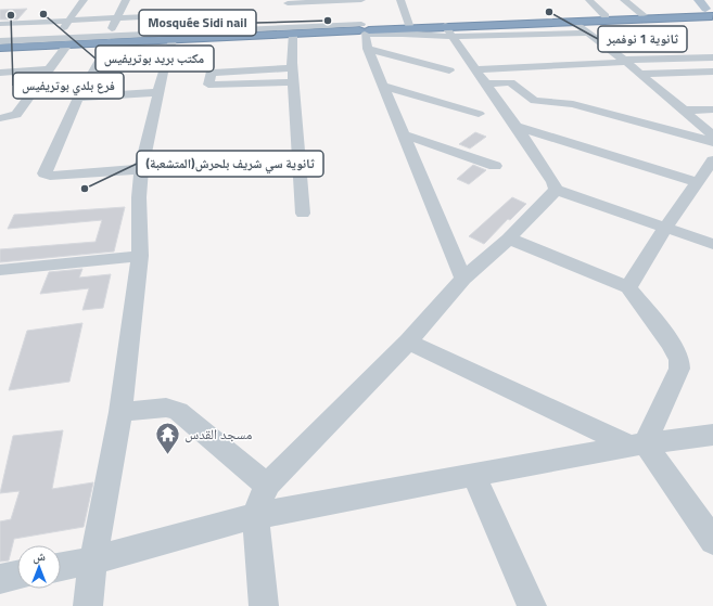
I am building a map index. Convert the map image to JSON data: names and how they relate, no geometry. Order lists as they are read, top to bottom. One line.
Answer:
{"places":{"other":["ثانوية 1 نوفمبر","مكتب بريد بوتريفيس","فرع بلدي بوتريفيس","Mosquée Sidi nail","ثانوية سي شريف بلحرش(المتشعبة)"],"temple":["مسجد القدس"]},"north":"top"}
